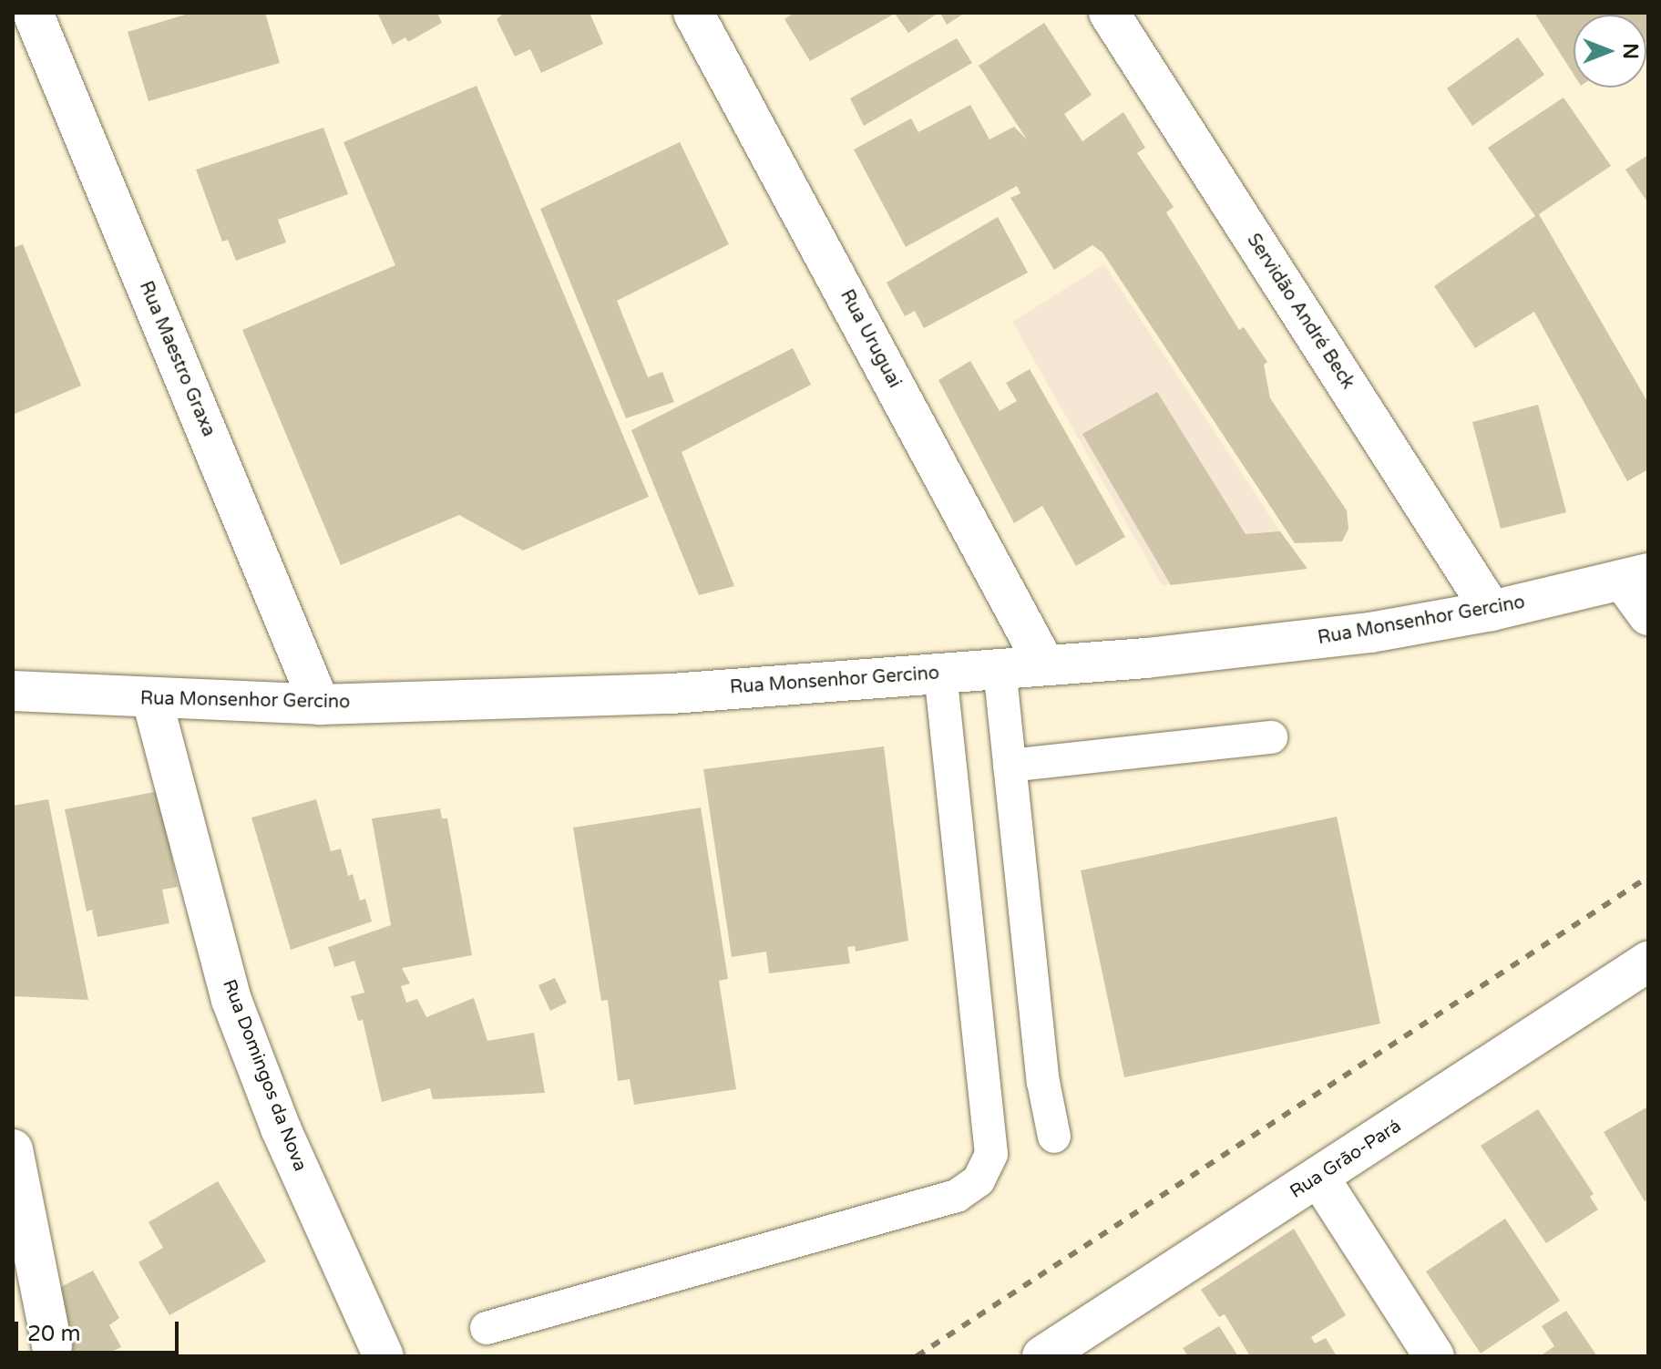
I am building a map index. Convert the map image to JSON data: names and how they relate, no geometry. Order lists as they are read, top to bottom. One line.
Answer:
{"streets":{"street":["Servidão André Beck","Rua Uruguai","Rua Maestro Graxa","Rua Monsenhor Gercino","Rua Domingos da Nova","Rua Grão-Pará"]},"crossings":[["Servidão André Beck","Rua Monsenhor Gercino"],["Rua Uruguai","Rua Monsenhor Gercino"],["Rua Maestro Graxa","Rua Monsenhor Gercino"],["Rua Monsenhor Gercino","Rua Domingos da Nova"]],"scale_bar":"20 m","north":"right"}
